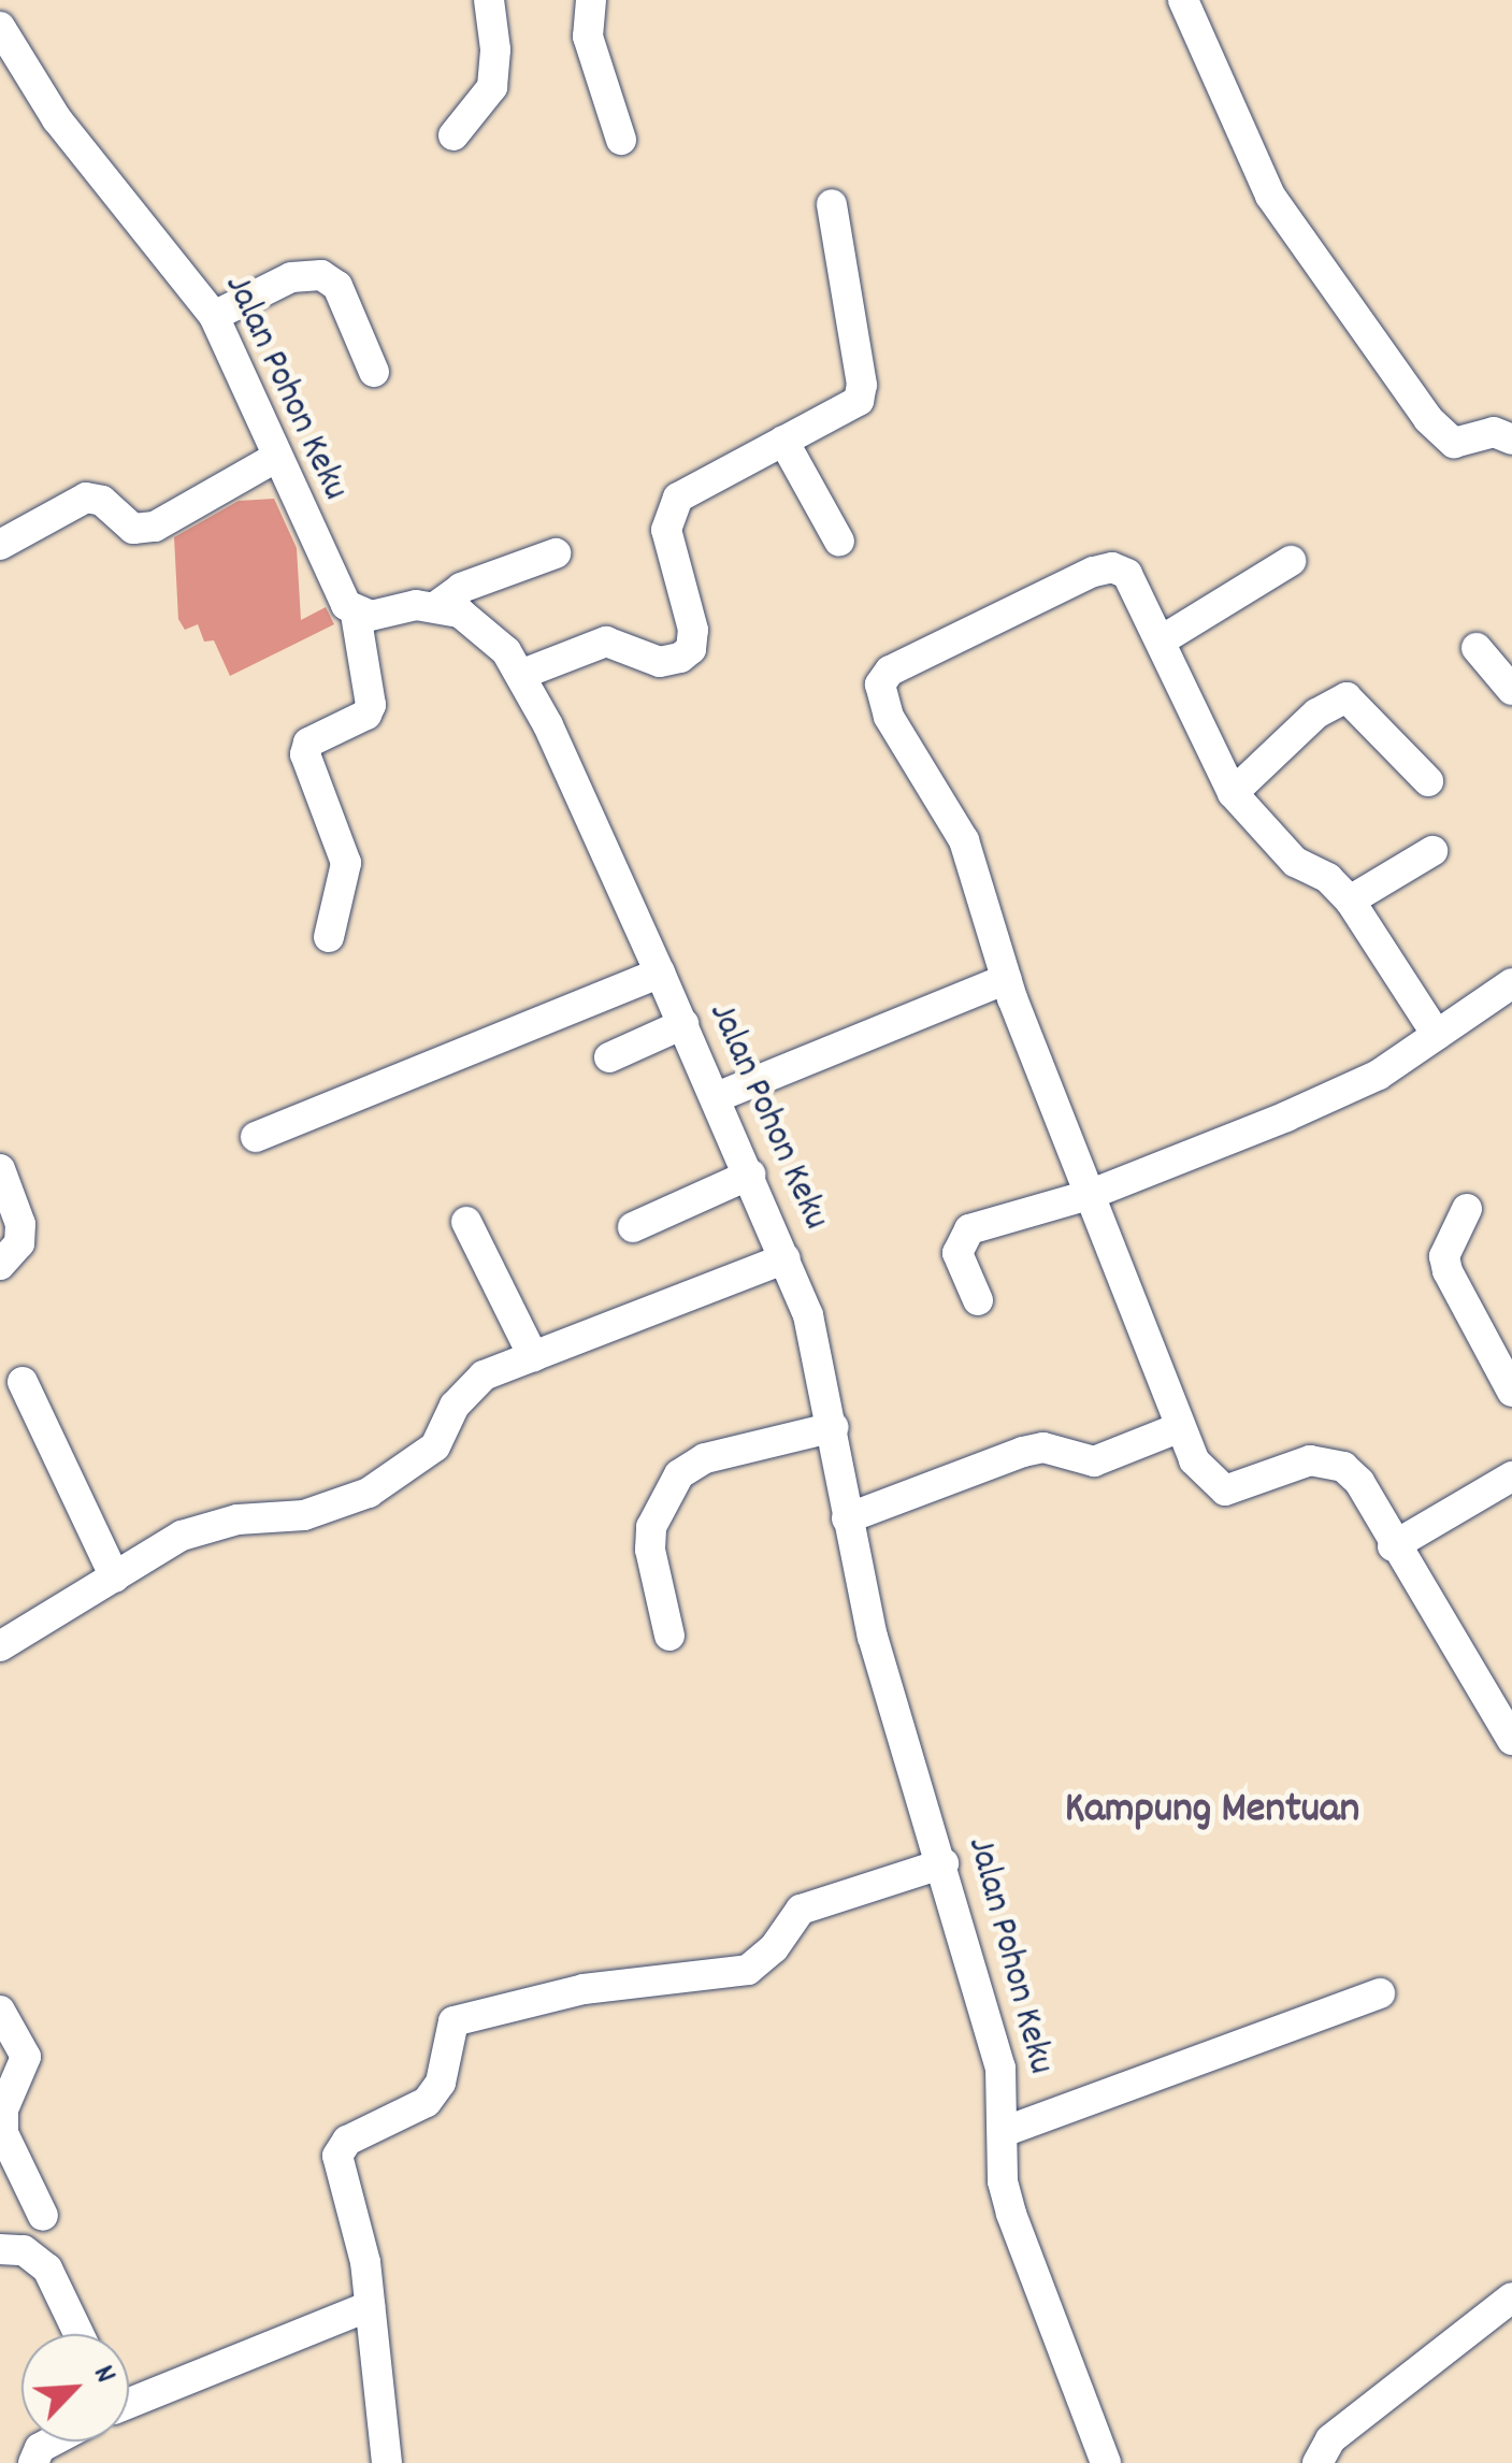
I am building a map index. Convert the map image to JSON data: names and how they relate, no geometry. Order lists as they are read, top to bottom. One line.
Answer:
{"streets":{"street":["Jalan Pohon Keku"]},"districts":["Kampung Mentuan"],"north":"top right"}
